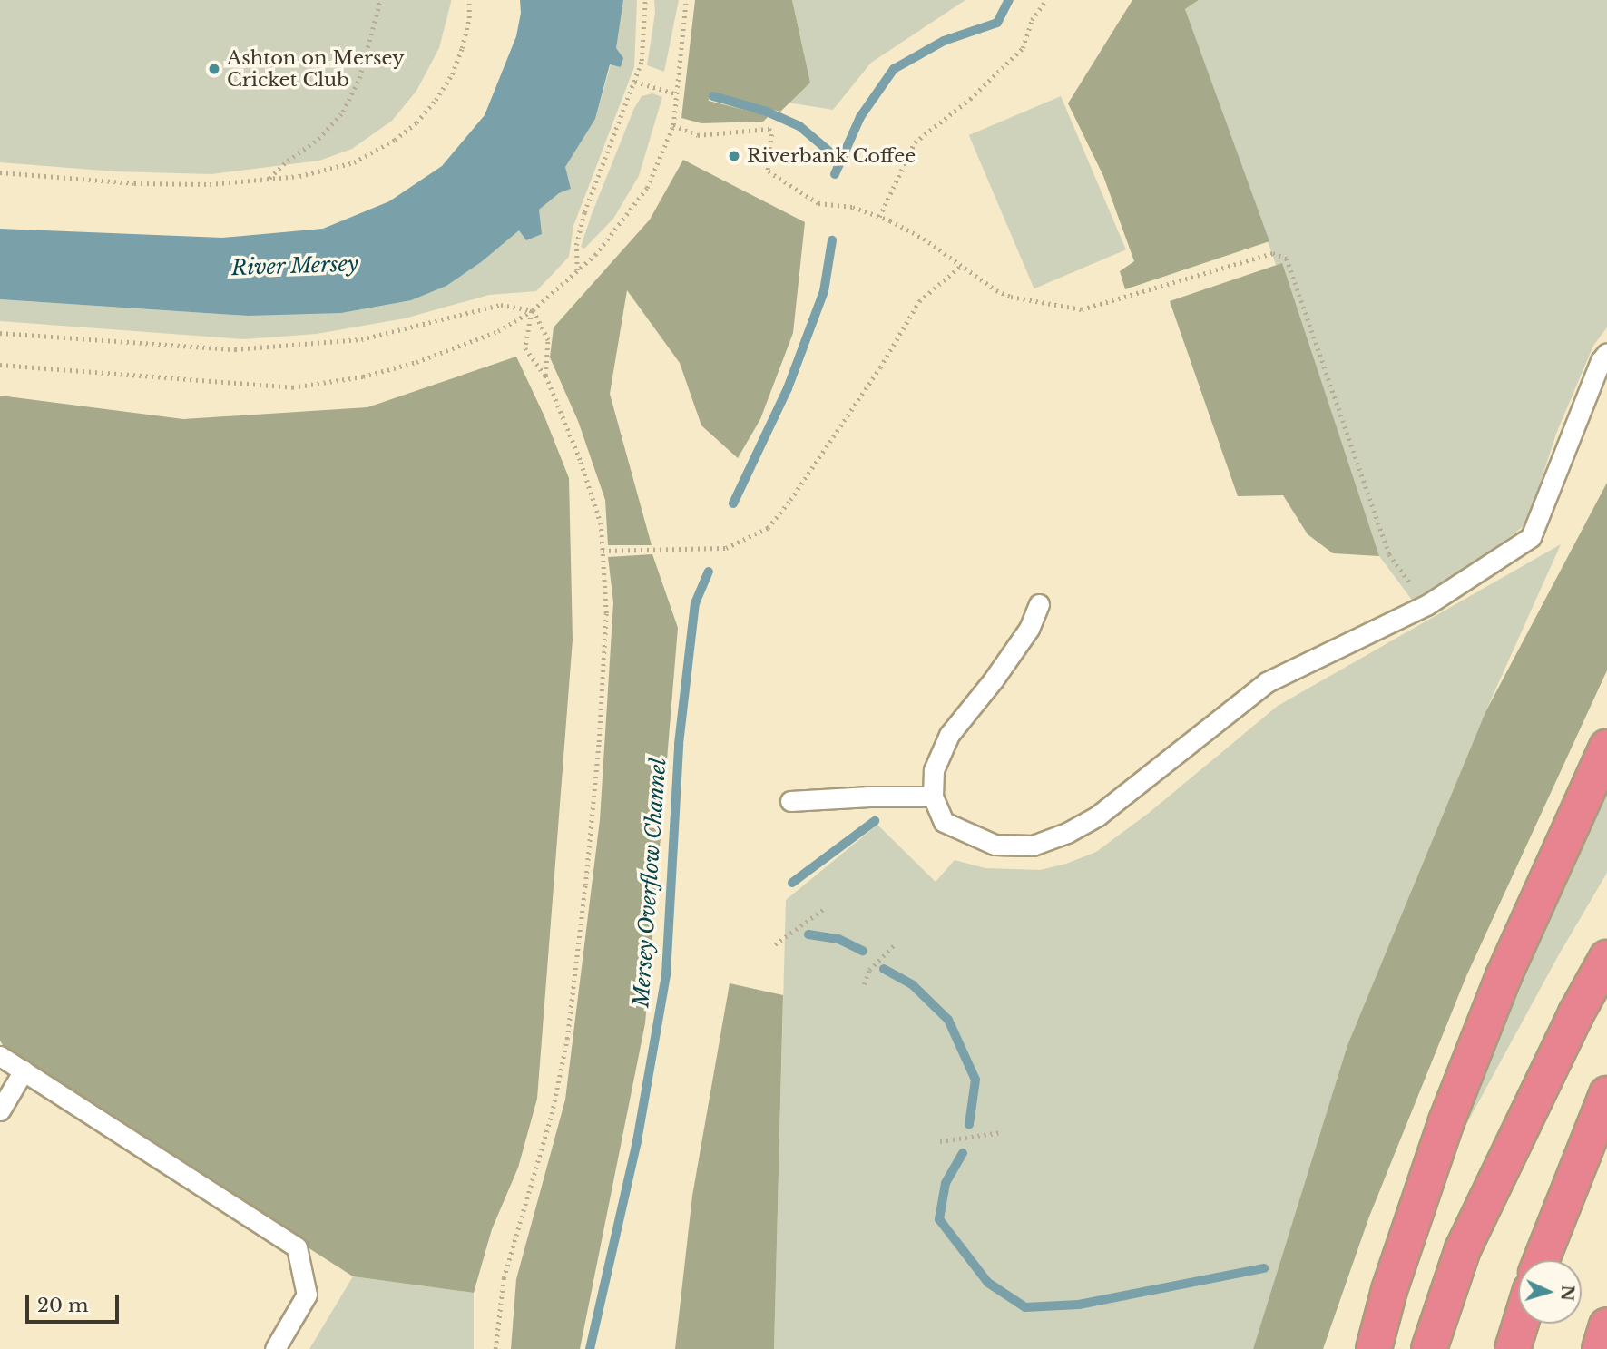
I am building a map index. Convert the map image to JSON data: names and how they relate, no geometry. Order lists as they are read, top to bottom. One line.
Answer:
{"water":["River Mersey","Mersey Overflow Channel"],"places":["Ashton on Mersey Cricket Club","Riverbank Coffee"],"scale_bar":"20 m","north":"right"}
